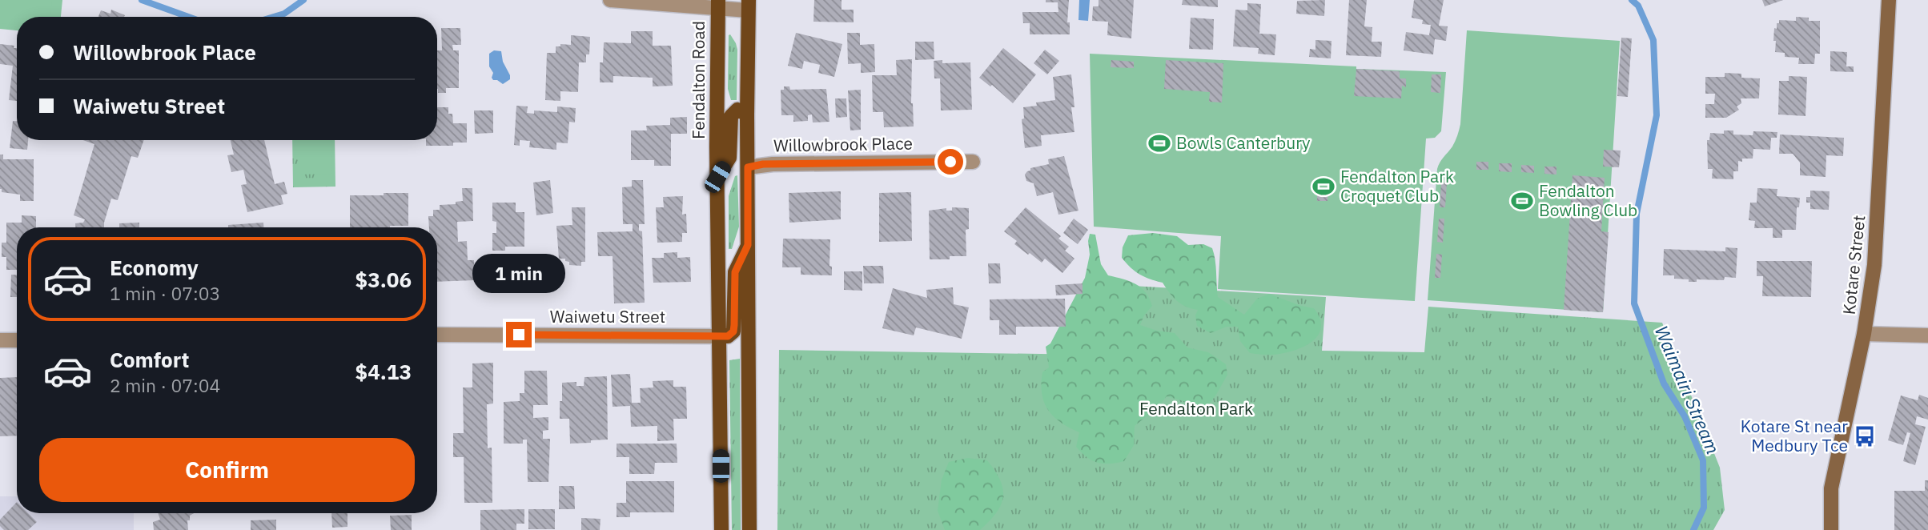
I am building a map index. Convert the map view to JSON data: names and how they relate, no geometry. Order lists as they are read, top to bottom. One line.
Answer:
{"streets":{"main road":["Fendalton Road","Kotare Street"],"street":["Willowbrook Place","Waiwetu Street"]},"crossings":[["Fendalton Road","Waiwetu Street"]],"water":["Waimairi Stream"],"parks":["Fendalton Park"],"places":{"sports":["Bowls Canterbury","Fendalton Park Croquet Club","Fendalton Bowling Club"],"bus stop":["Kotare St near Medbury Tce"]},"page":{"banner":["Willowbrook Place","Waiwetu Street"],"list":[{"name":"Economy","note":"1 min · 07:03","value":"$3.06"},{"name":"Comfort","note":"2 min · 07:04","value":"$4.13"}],"bubble":"1 min","buttons":"Confirm"}}
